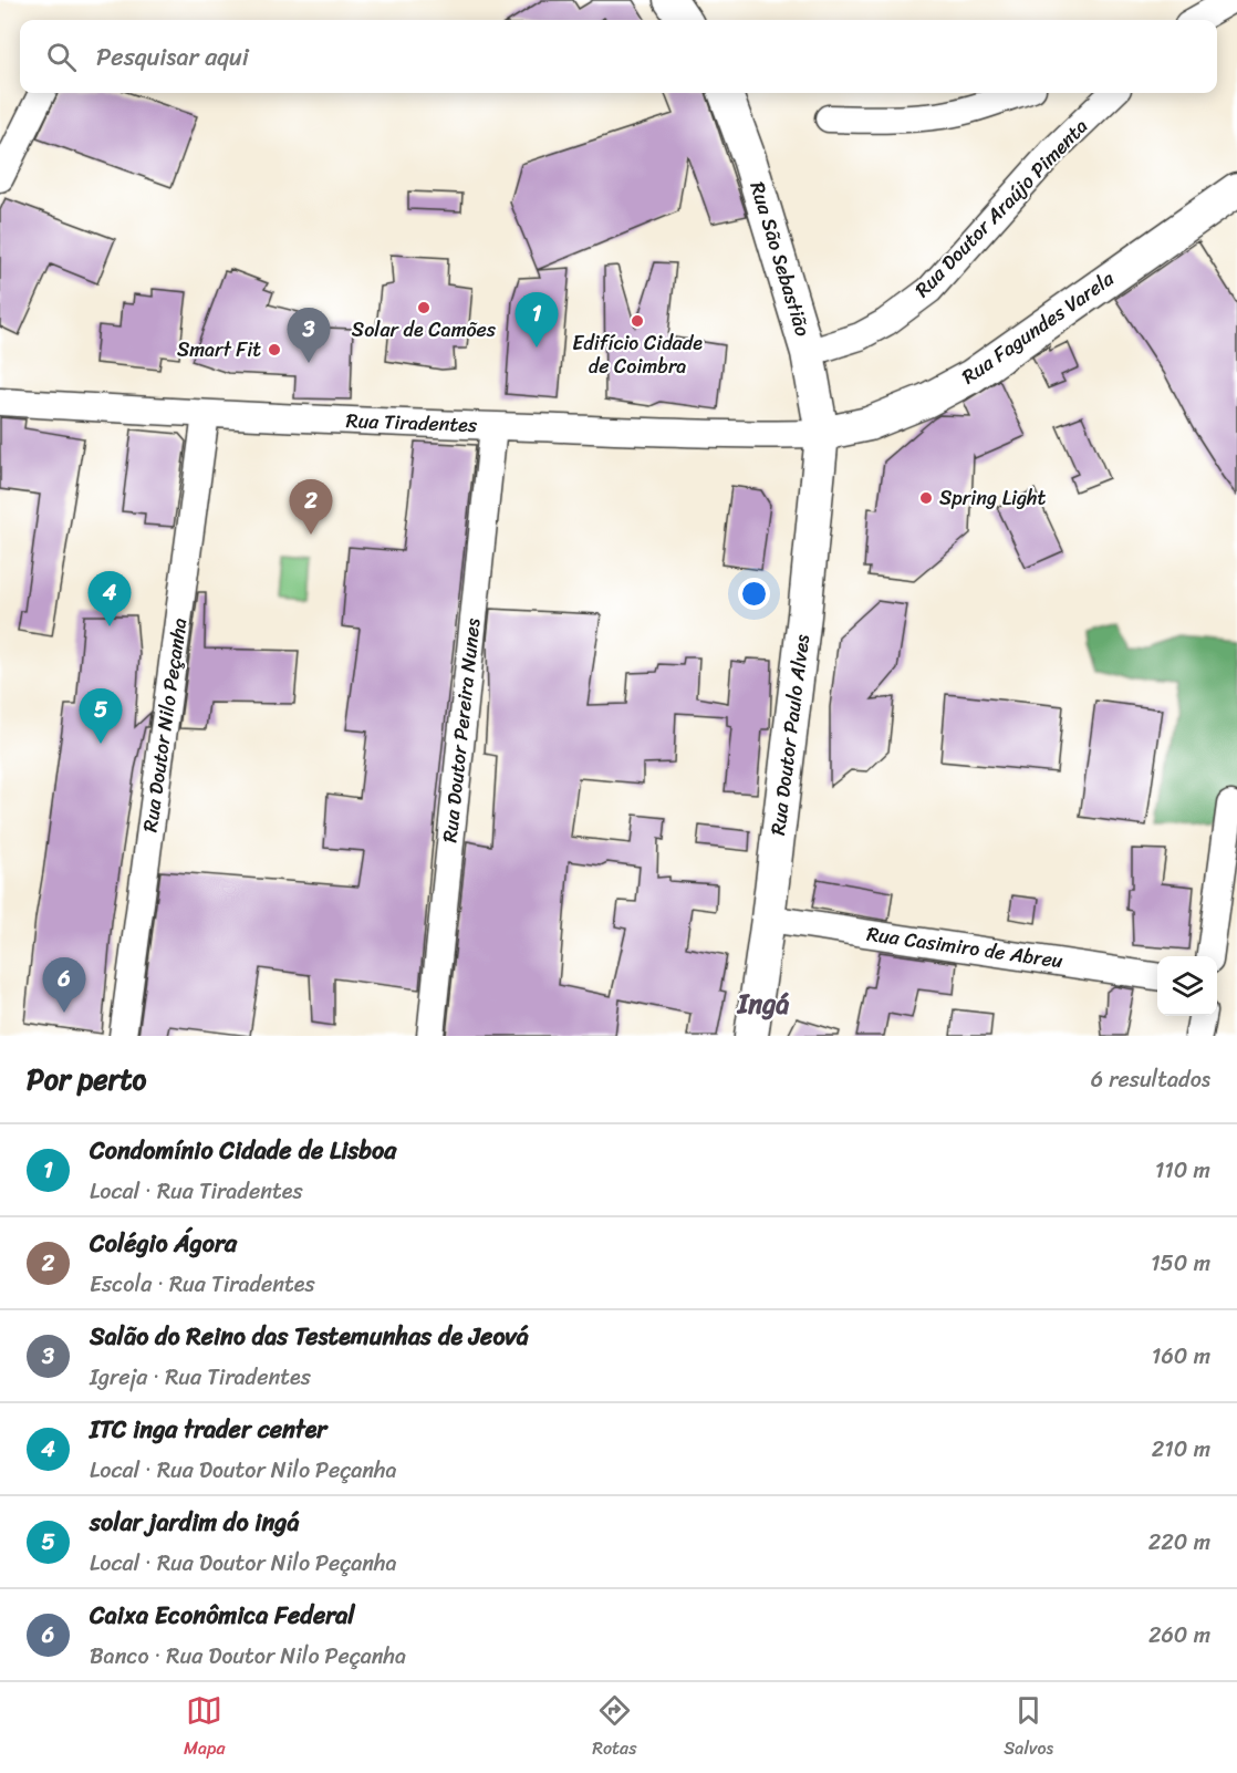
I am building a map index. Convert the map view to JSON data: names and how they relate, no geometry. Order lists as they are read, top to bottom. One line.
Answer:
{"streets":{"main road":["Rua São Sebastião","Rua Fagundes Varela","Rua Doutor Paulo Alves"],"street":["Rua Doutor Araújo Pimenta","Rua Tiradentes","Rua Doutor Nilo Peçanha","Rua Doutor Pereira Nunes","Rua Casimiro de Abreu"]},"crossings":[["Rua Doutor Araújo Pimenta","Rua São Sebastião"],["Rua São Sebastião","Rua Fagundes Varela"],["Rua São Sebastião","Rua Tiradentes"],["Rua São Sebastião","Rua Doutor Paulo Alves"],["Rua Fagundes Varela","Rua Tiradentes"],["Rua Fagundes Varela","Rua Doutor Paulo Alves"],["Rua Tiradentes","Rua Doutor Nilo Peçanha"],["Rua Tiradentes","Rua Doutor Pereira Nunes"],["Rua Tiradentes","Rua Doutor Paulo Alves"],["Rua Doutor Paulo Alves","Rua Casimiro de Abreu"]],"districts":["Ingá"],"places":["Solar de Camões","Edifício Cidade de Coimbra","Smart Fit","Spring Light"],"page":{"search":"Pesquisar aqui","pins":["1","3","2","4","5","6"],"heading":["Por perto","6 resultados"],"list":[{"mark":"1","name":"Condomínio Cidade de Lisboa","note":"Local · Rua Tiradentes","value":"110 m"},{"mark":"2","name":"Colégio Ágora","note":"Escola · Rua Tiradentes","value":"150 m"},{"mark":"3","name":"Salão do Reino das Testemunhas de Jeová","note":"Igreja · Rua Tiradentes","value":"160 m"},{"mark":"4","name":"ITC inga trader center","note":"Local · Rua Doutor Nilo Peçanha","value":"210 m"},{"mark":"5","name":"solar jardim do ingá","note":"Local · Rua Doutor Nilo Peçanha","value":"220 m"},{"mark":"6","name":"Caixa Econômica Federal","note":"Banco · Rua Doutor Nilo Peçanha","value":"260 m"}],"nav":["Mapa","Rotas","Salvos"]}}
